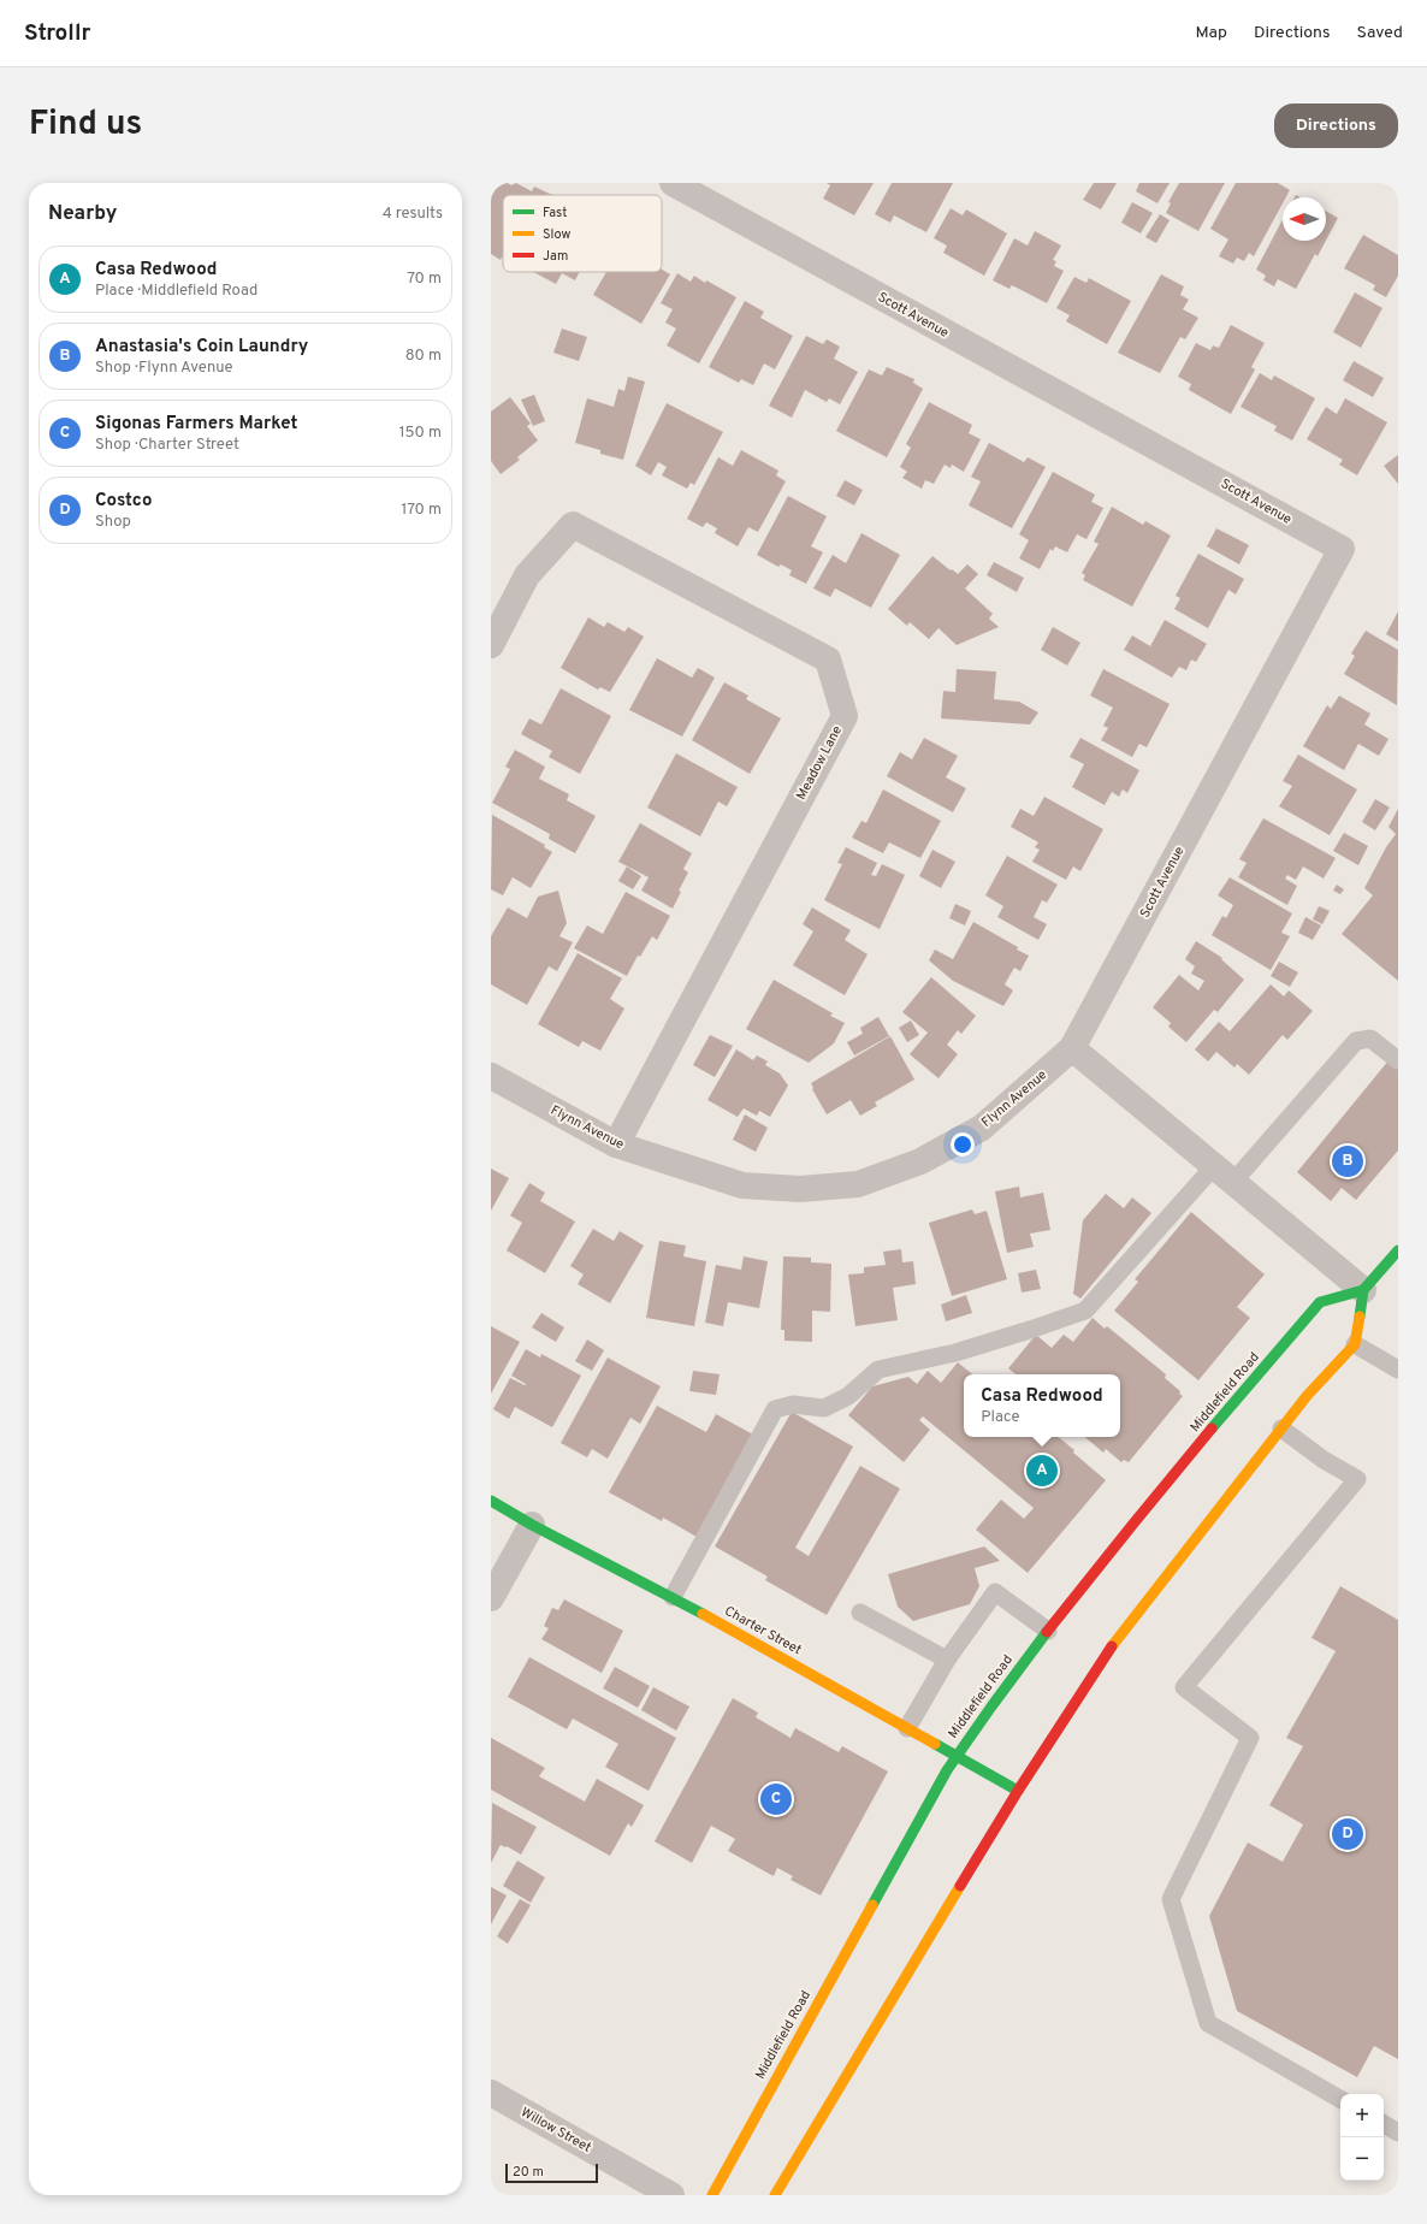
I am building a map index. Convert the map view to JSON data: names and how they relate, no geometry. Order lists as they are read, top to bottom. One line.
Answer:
{"streets":{"main road":["Middlefield Road","Charter Street"],"street":["Scott Avenue","Meadow Lane","Flynn Avenue","Willow Street"]},"crossings":[["Scott Avenue","Flynn Avenue"],["Meadow Lane","Flynn Avenue"],["Middlefield Road","Charter Street"]],"legend":["Fast","Slow","Jam"],"scale_bar":"20 m","north":"left","page":{"header":"Strollr","nav":["Map","Directions","Saved"],"title":"Find us","buttons":"Directions","heading":["Nearby","4 results"],"list":[{"mark":"A","name":"Casa Redwood","note":"Place · Middlefield Road","value":"70 m"},{"mark":"B","name":"Anastasia's Coin Laundry","note":"Shop · Flynn Avenue","value":"80 m"},{"mark":"C","name":"Sigonas Farmers Market","note":"Shop · Charter Street","value":"150 m"},{"mark":"D","name":"Costco","note":"Shop","value":"170 m"}],"pins":["B","A","C","D"],"popup":["Casa Redwood","Place"],"map_buttons":["+","−"],"scale":"20 m"}}
